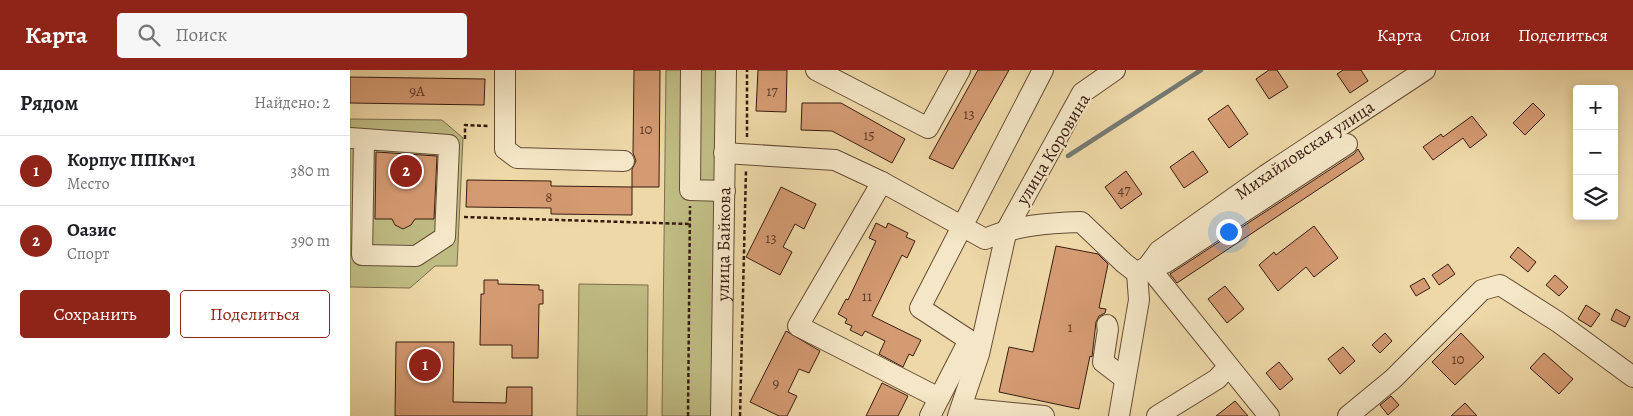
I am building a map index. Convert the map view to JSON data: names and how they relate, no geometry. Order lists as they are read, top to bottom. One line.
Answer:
{"streets":{"street":["улица Коровина","Михайловская улица","улица Байкова"]},"house_numbers":["9А","17","13","10","15","47","8","13","11","1","10","9"],"page":{"header":"Карта","search":"Поиск","nav":["Карта","Слои","Поделиться"],"heading":["Рядом","Найдено: 2"],"map_buttons":["+","−"],"list":[{"mark":"1","name":"Корпус ППК№1","note":"Место","value":"380 m"},{"mark":"2","name":"Оазис","note":"Спорт","value":"390 m"}],"pins":["2","1"],"buttons":["Сохранить","Поделиться"]}}
